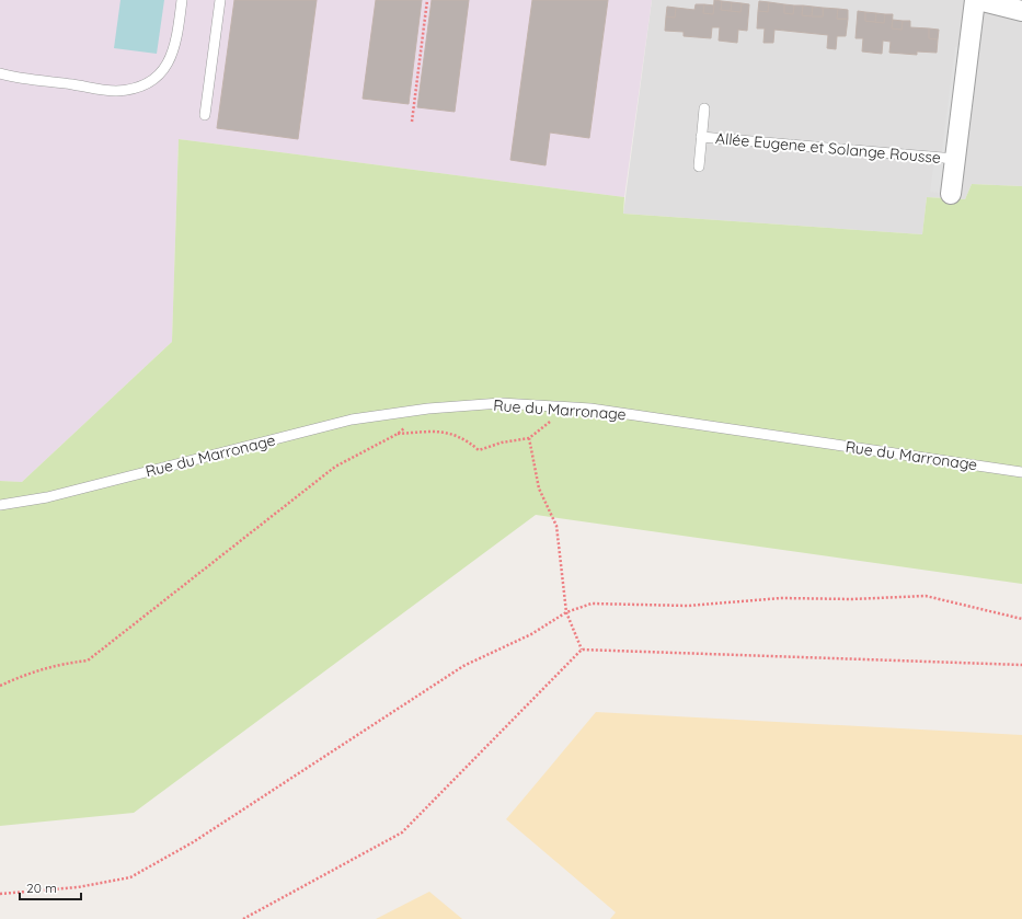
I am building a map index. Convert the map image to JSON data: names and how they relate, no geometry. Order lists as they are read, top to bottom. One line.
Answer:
{"streets":{"lane":["Allée Eugene et Solange Rousse","Rue du Marronage"]},"scale_bar":"20 m"}
